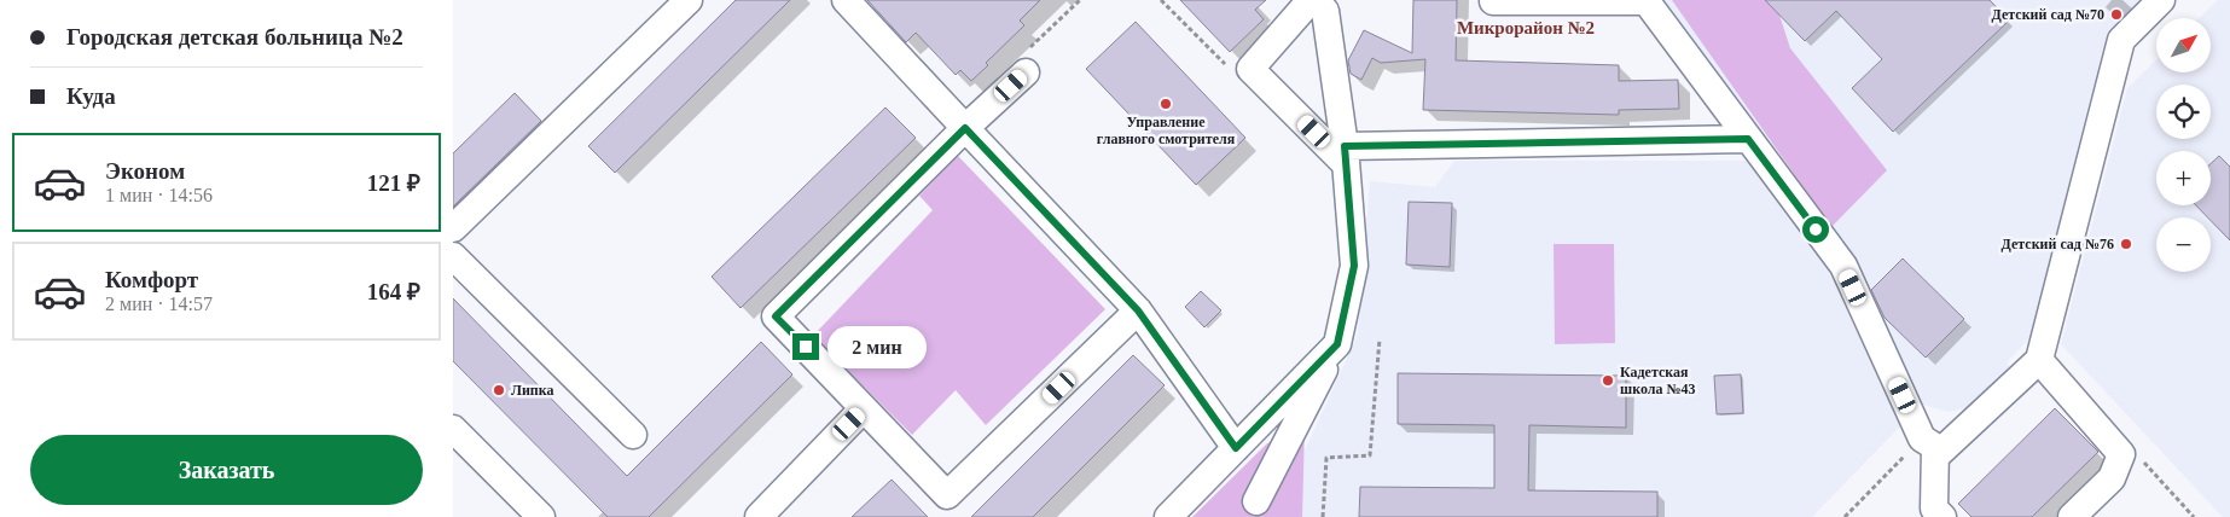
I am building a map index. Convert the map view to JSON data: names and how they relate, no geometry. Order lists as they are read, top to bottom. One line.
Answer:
{"districts":["Микрорайон №2"],"places":["Детский сад №70","Управление главного смотрителя","Детский сад №76","Кадетская школа №43","Липка"],"north":"top right","page":{"banner":["Городская детская больница №2","Куда"],"map_buttons":["+","−"],"list":[{"name":"Эконом","note":"1 мин · 14:56","value":"121 ₽"},{"name":"Комфорт","note":"2 мин · 14:57","value":"164 ₽"}],"bubble":"2 мин","buttons":"Заказать"}}
